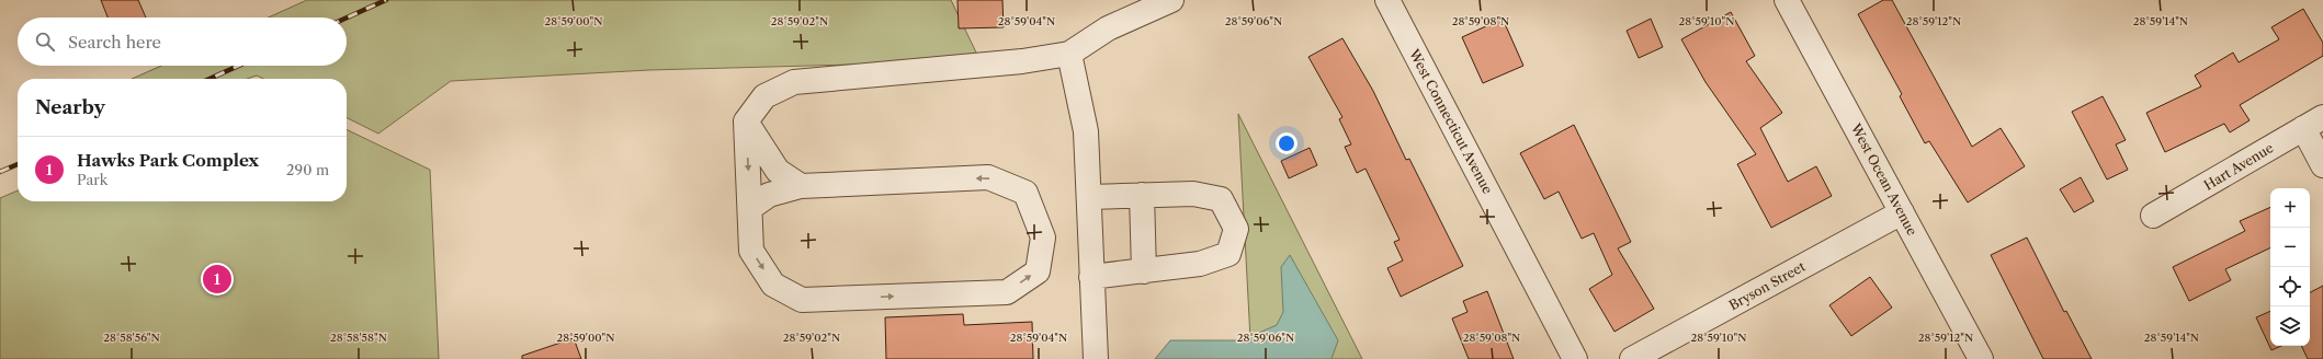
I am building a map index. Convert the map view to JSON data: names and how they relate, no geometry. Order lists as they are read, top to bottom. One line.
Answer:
{"streets":{"street":["West Connecticut Avenue","Hart Avenue","West Ocean Avenue","Bryson Street"]},"crossings":[["West Ocean Avenue","Bryson Street"]],"page":{"search":"Search here","heading":"Nearby","list":[{"mark":"1","name":"Hawks Park Complex","note":"Park","value":"290 m"}],"map_buttons":["+","−"],"pins":"1"},"coordinates":["28°59'00\"N","28°59'02\"N","28°59'04\"N","28°59'06\"N","28°59'08\"N","28°59'10\"N","28°59'12\"N","28°59'14\"N","28°58'56\"N","28°58'58\"N"]}
